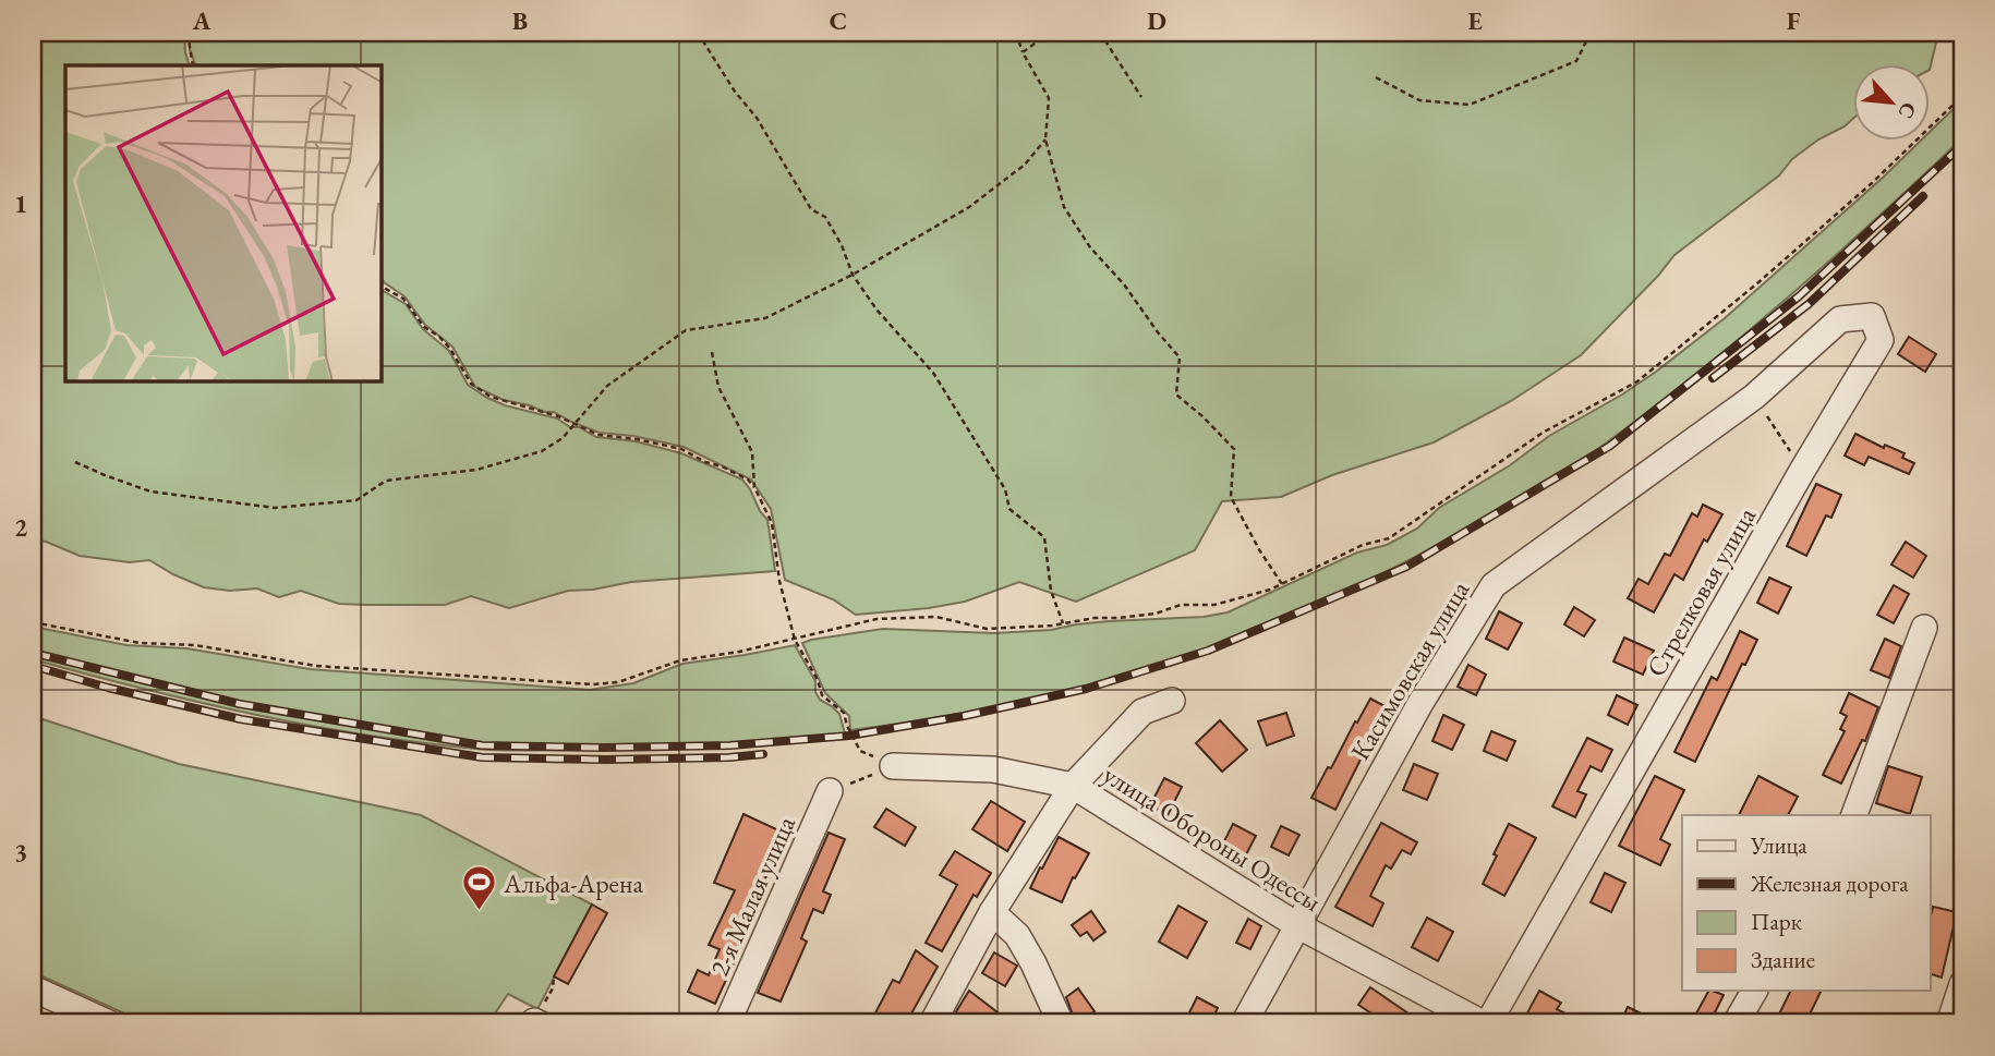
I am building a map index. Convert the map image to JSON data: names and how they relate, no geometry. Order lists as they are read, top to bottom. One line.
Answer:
{"streets":{"street":["Стрелковая улица","Касимовская улица","улица Обороны Одессы","2-я Малая улица"]},"crossings":[["Стрелковая улица","Касимовская улица"],["Стрелковая улица","улица Обороны Одессы"],["Касимовская улица","улица Обороны Одессы"]],"places":{"sports":["Альфа-Арена"]},"legend":["Улица","Железная дорога","Парк","Здание"],"north":"bottom right","grid":{"columns":["A","B","C","D","E","F"],"rows":["1","2","3"]}}
